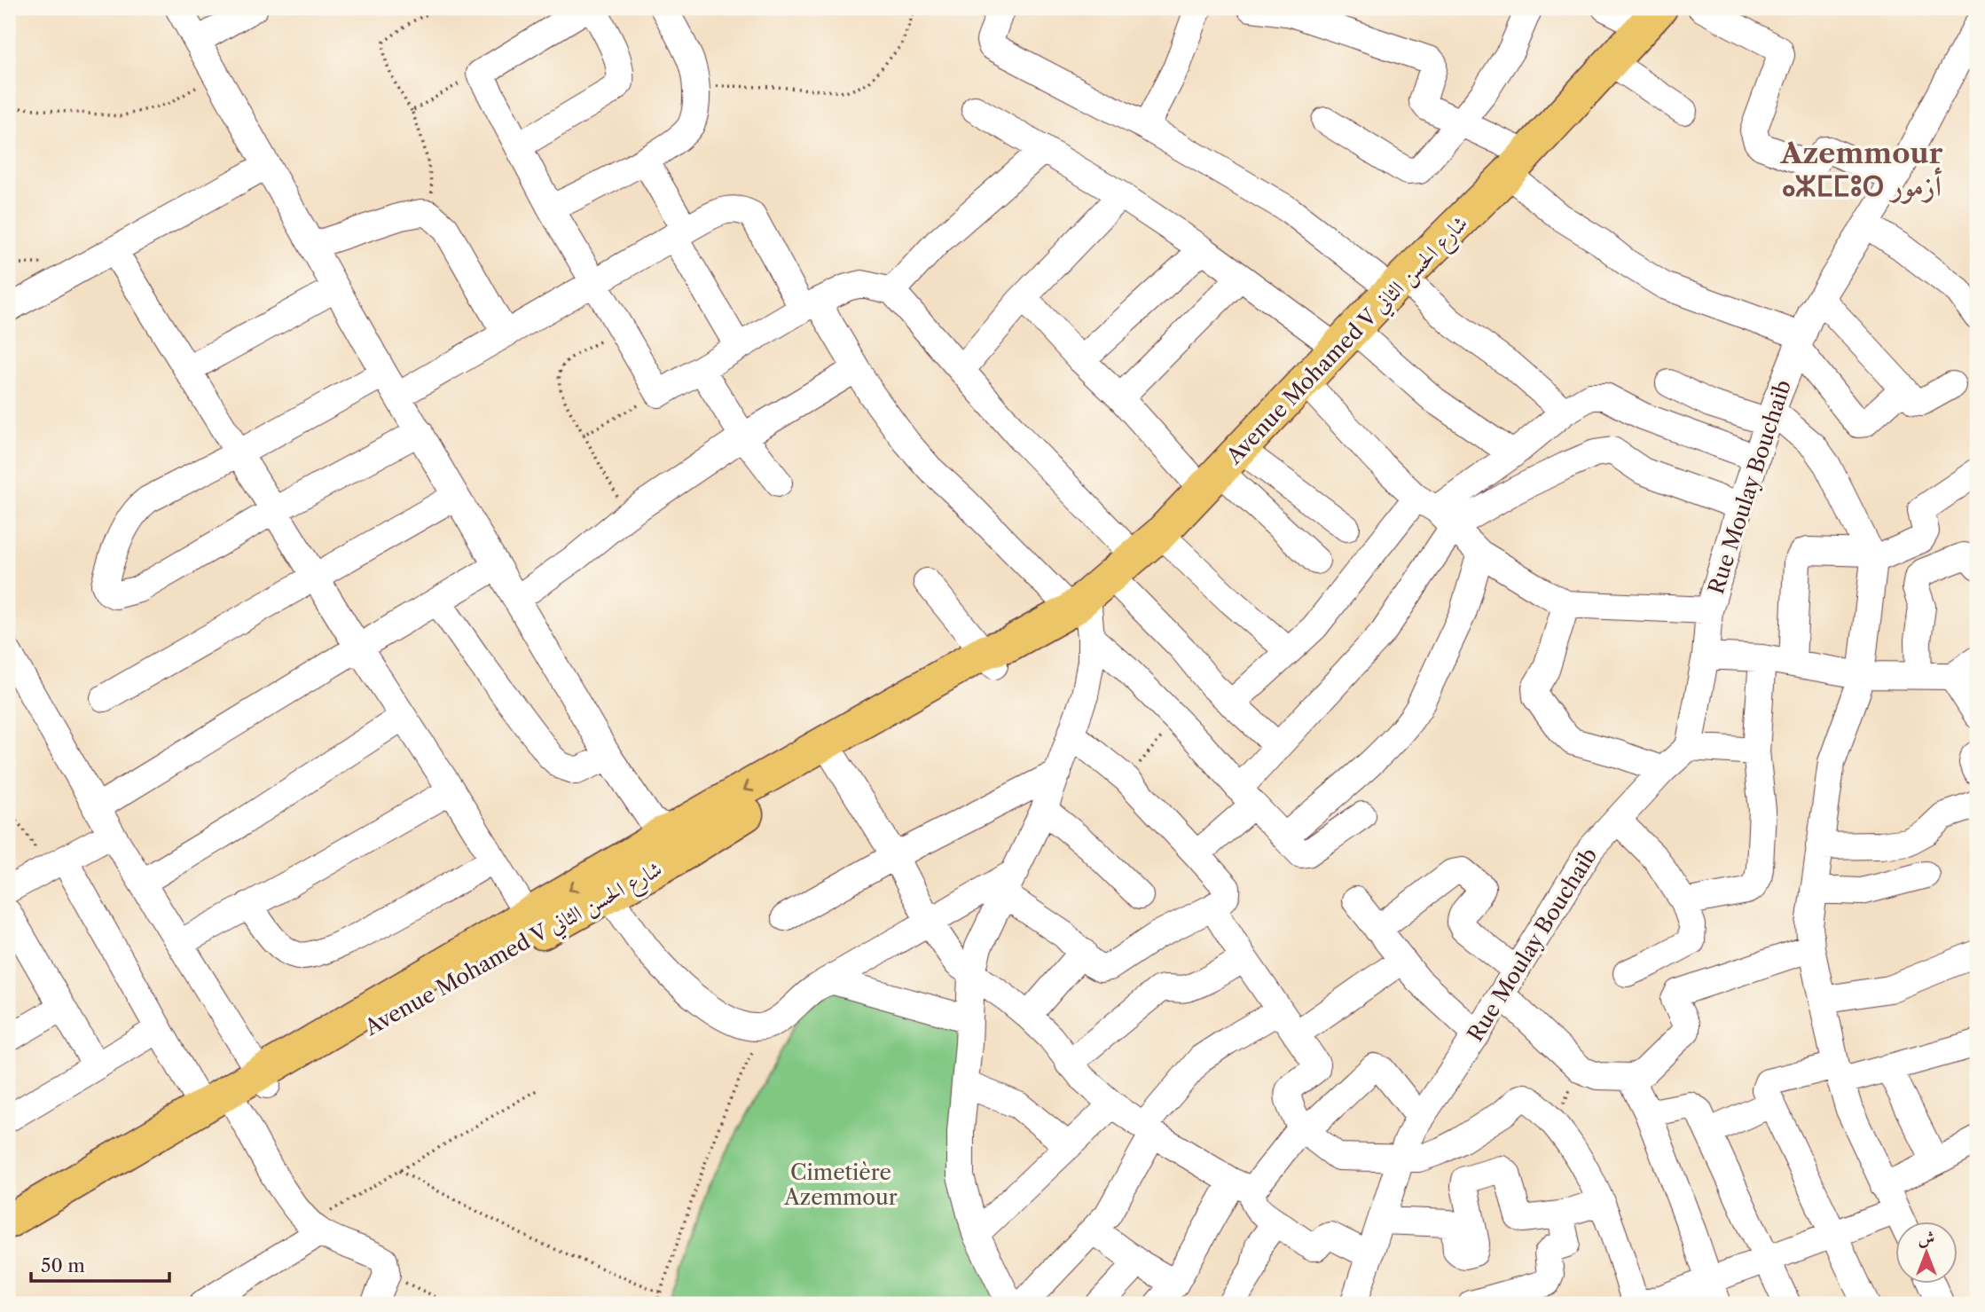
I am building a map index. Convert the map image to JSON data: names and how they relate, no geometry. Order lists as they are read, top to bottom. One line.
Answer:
{"streets":{"main road":["Avenue Mohamed V شارع الحسن الثاني"],"street":["Rue Moulay Bouchaib"]},"districts":["Azemmour ⴰⵣⵎⵎⵓⵔ أزمور"],"parks":["Cimetière Azemmour"],"scale_bar":"50 m","north":"top"}
